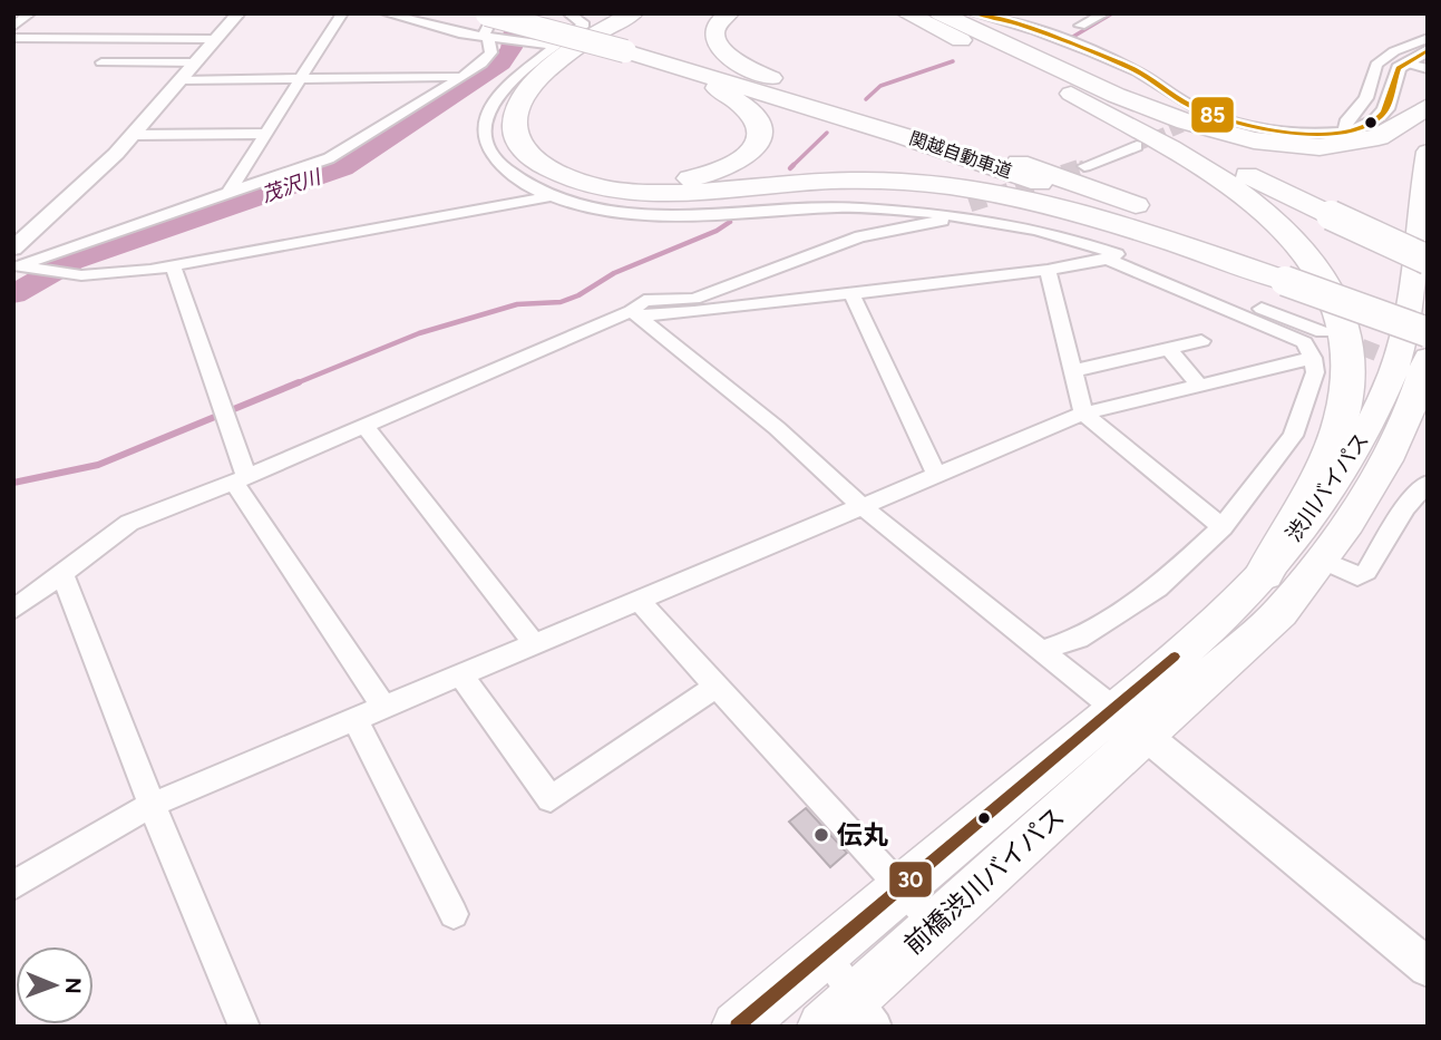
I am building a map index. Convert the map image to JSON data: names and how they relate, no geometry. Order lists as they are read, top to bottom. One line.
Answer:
{"streets":{"highway":["関越自動車道","渋川バイパス","前橋渋川バイパス"]},"crossings":[["渋川バイパス","前橋渋川バイパス"]],"water":["茂沢川"],"places":["伝丸"],"lines":["transit line 85","transit line 30"],"north":"right"}
